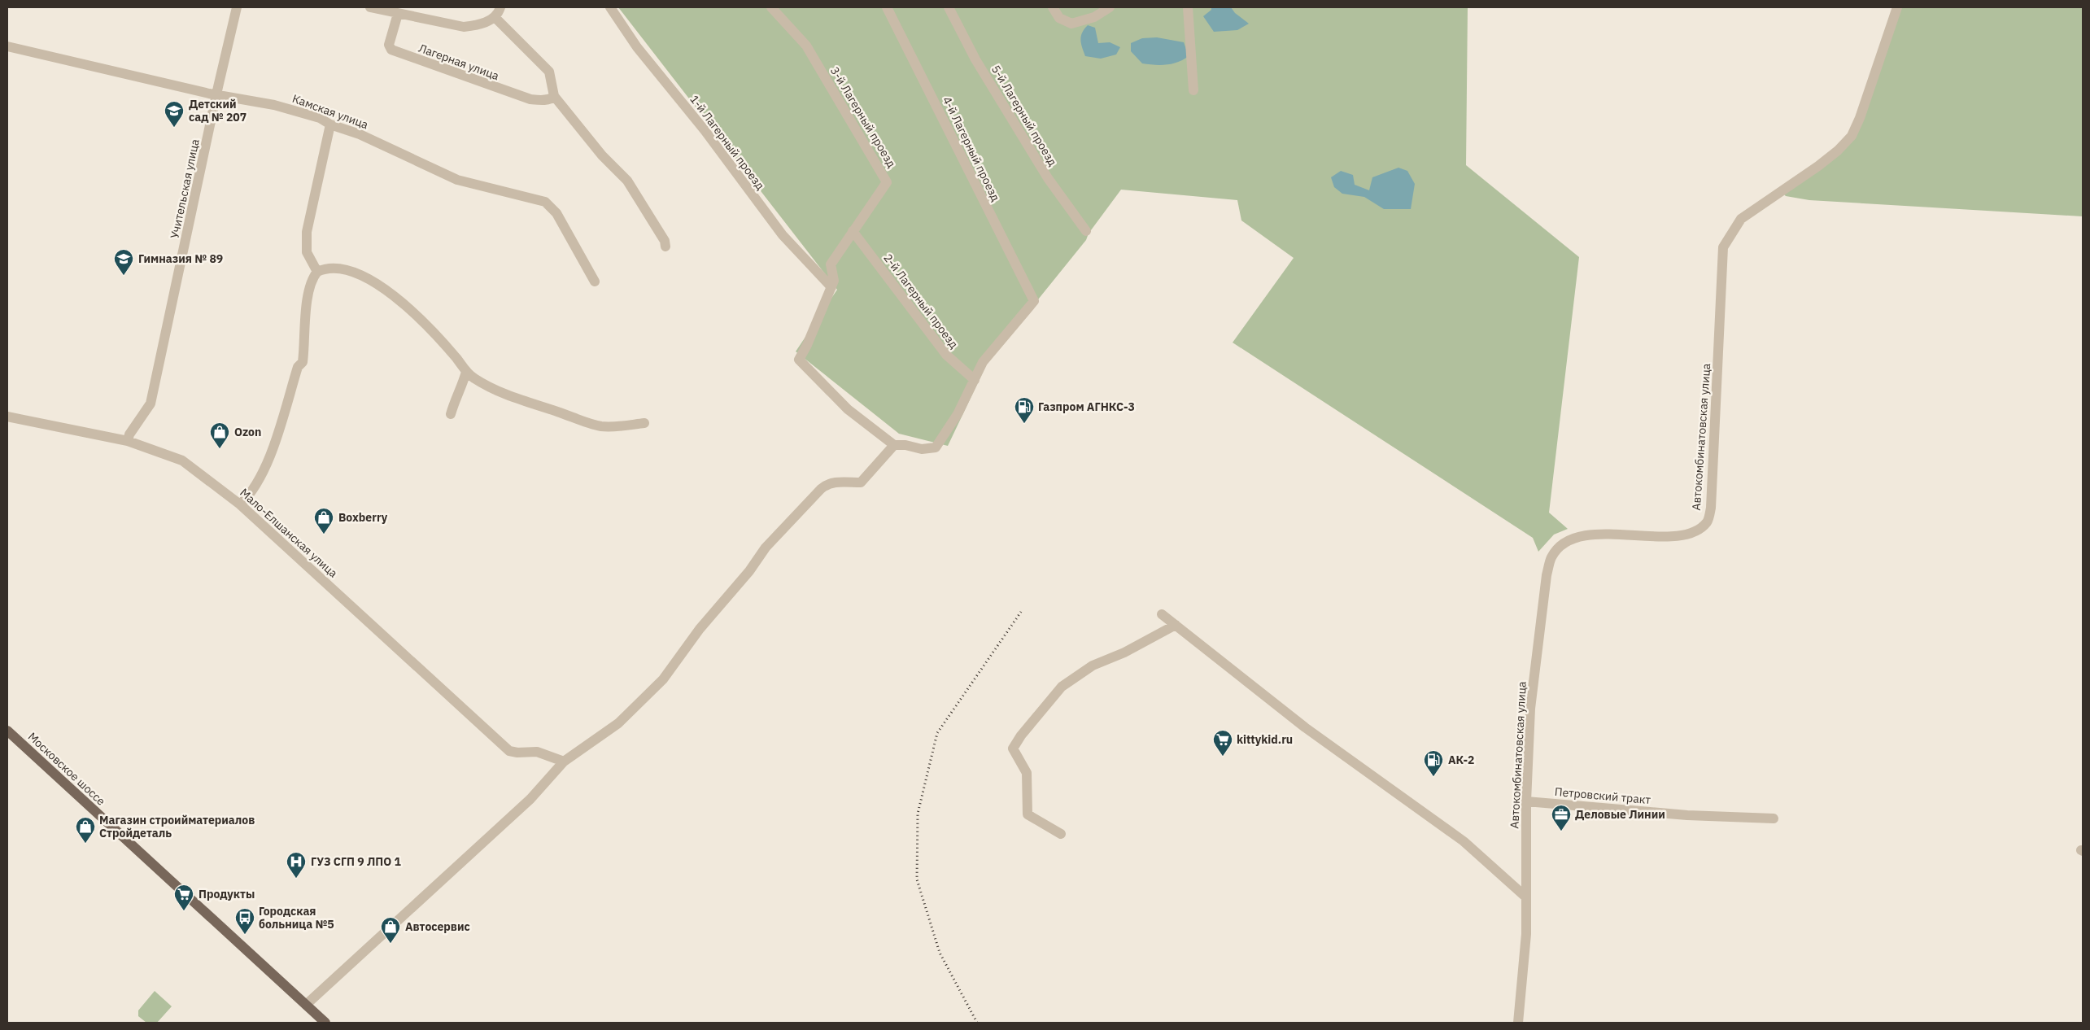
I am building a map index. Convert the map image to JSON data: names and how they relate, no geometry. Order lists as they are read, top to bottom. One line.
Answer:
{"streets":{"main road":["Московское шоссе"],"street":["Лагерная улица","Камская улица","5-й Лагерный проезд","3-й Лагерный проезд","1-й Лагерный проезд","4-й Лагерный проезд","Учительская улица","2-й Лагерный проезд","Автокомбинатовская улица","Мало-Елшанская улица","Петровский тракт"]},"crossings":[["Камская улица","Учительская улица"],["3-й Лагерный проезд","1-й Лагерный проезд"],["3-й Лагерный проезд","2-й Лагерный проезд"],["4-й Лагерный проезд","2-й Лагерный проезд"],["Учительская улица","Мало-Елшанская улица"],["Автокомбинатовская улица","Петровский тракт"]],"places":{"school or university":["Детский сад № 207","Гимназия № 89"],"fuel station":["Газпром АГНКС-3","АК-2"],"shop":["Ozon","Boxberry","Магазин строийматериалов Стройдеталь","Автосервис"],"supermarket":["kittykid.ru","Продукты"],"office":["Деловые Линии"],"hospital":["ГУЗ СГП 9 ЛПО 1"],"bus stop":["Городская больница №5"]}}
